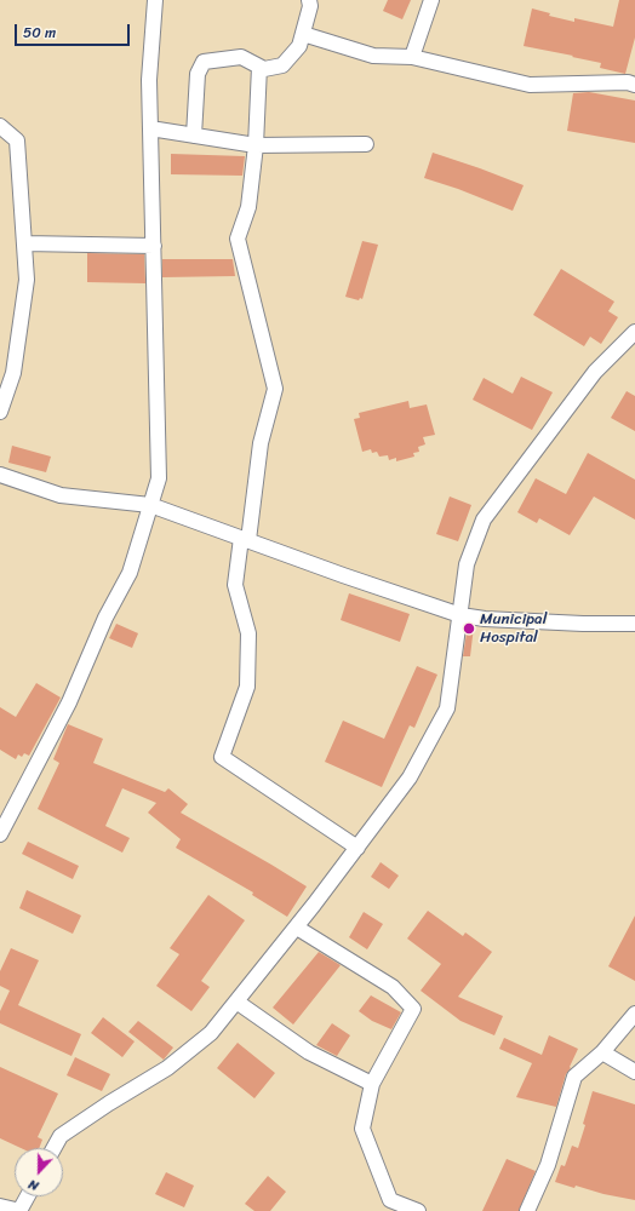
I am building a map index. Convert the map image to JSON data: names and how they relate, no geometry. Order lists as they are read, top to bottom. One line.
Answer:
{"places":["Municipal Hospital"],"scale_bar":"50 m","north":"bottom"}
